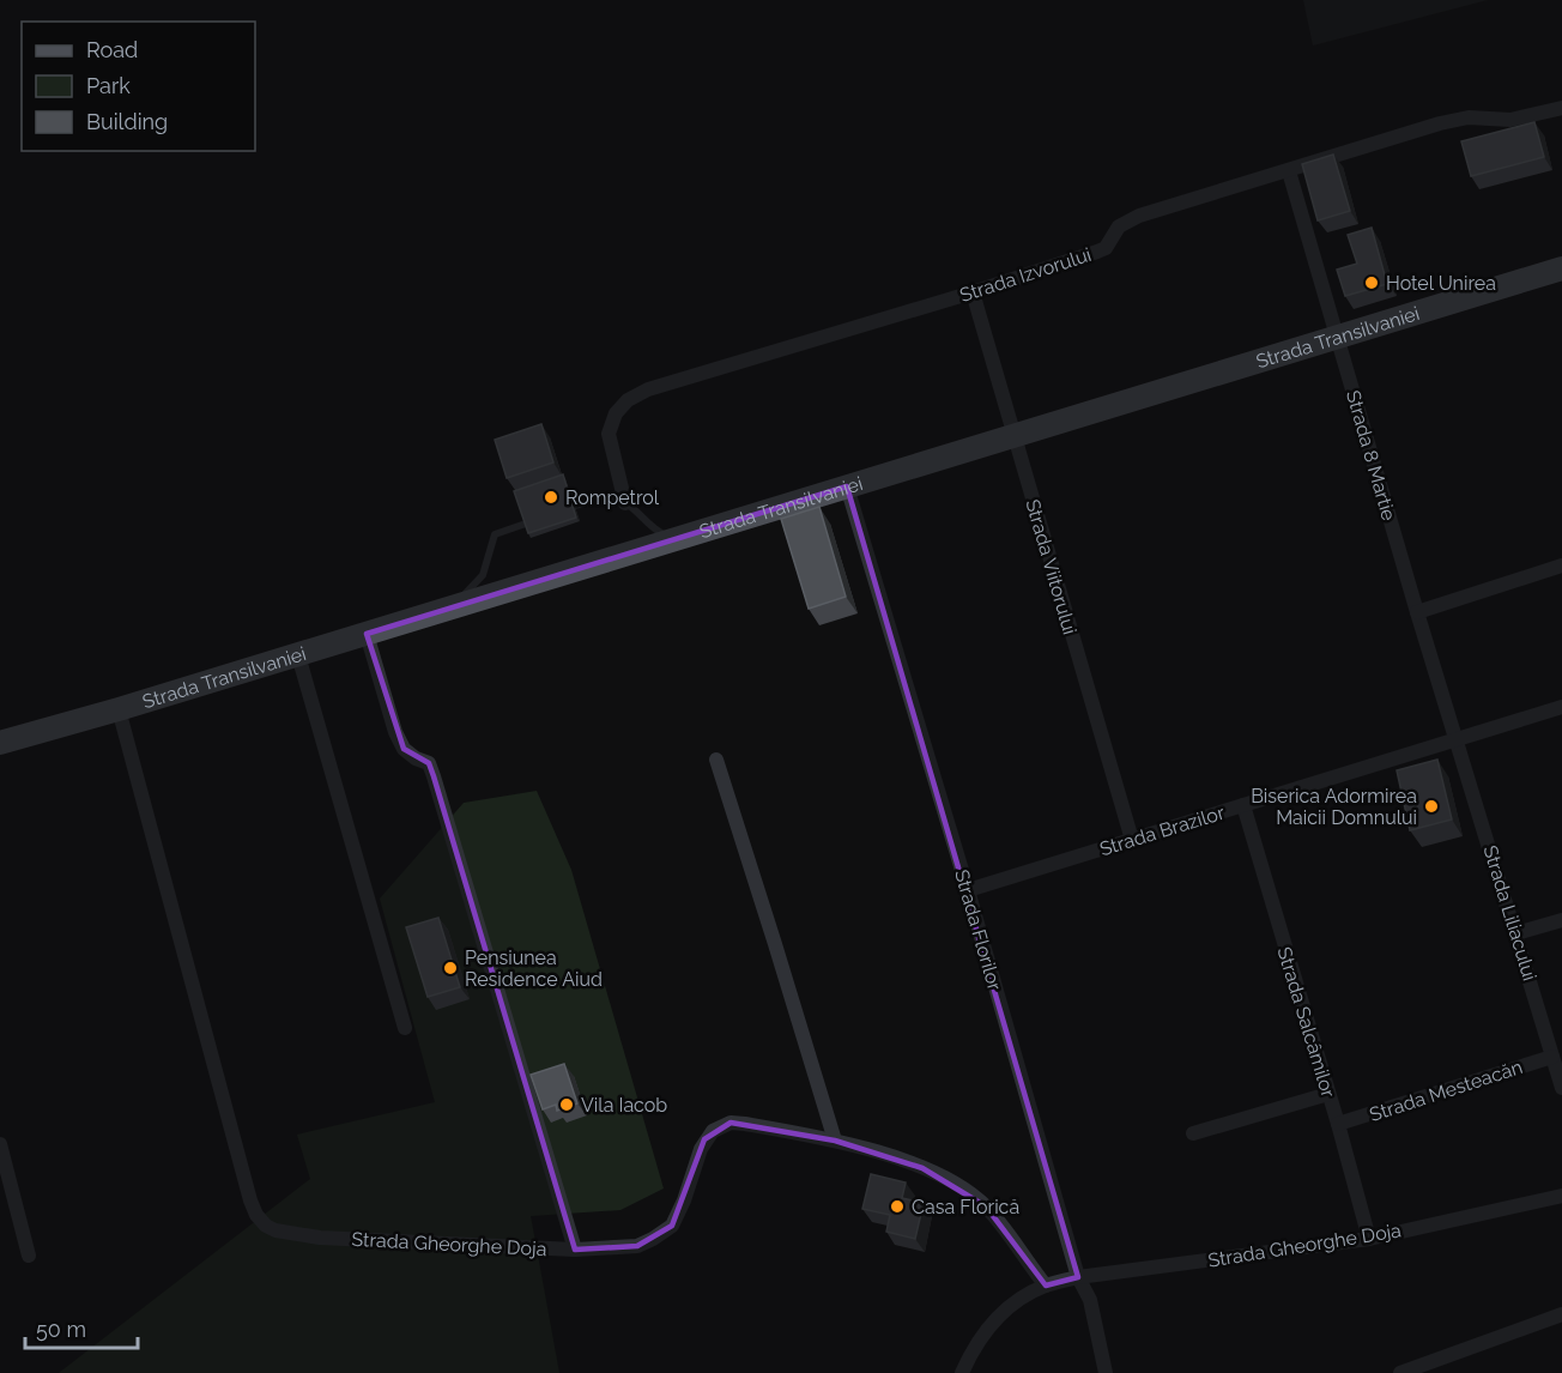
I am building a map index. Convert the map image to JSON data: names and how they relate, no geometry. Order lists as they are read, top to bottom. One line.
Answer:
{"streets":{"main road":["Strada Transilvaniei"],"street":["Strada Izvorului","Strada 8 Martie","Strada Viitorului","Strada Brazilor","Strada Liliacului","Strada Florilor","Strada Salcâmilor","Strada Mesteacăn","Strada Gheorghe Doja"]},"crossings":[["Strada Izvorului","Strada 8 Martie"],["Strada Izvorului","Strada Viitorului"],["Strada Transilvaniei","Strada 8 Martie"],["Strada Transilvaniei","Strada Viitorului"],["Strada Transilvaniei","Strada Florilor"],["Strada Transilvaniei","Strada Gheorghe Doja"],["Strada 8 Martie","Strada Brazilor"],["Strada 8 Martie","Strada Liliacului"],["Strada Viitorului","Strada Brazilor"],["Strada Brazilor","Strada Liliacului"],["Strada Brazilor","Strada Florilor"],["Strada Brazilor","Strada Salcâmilor"],["Strada Liliacului","Strada Mesteacăn"],["Strada Florilor","Strada Gheorghe Doja"],["Strada Salcâmilor","Strada Mesteacăn"],["Strada Salcâmilor","Strada Gheorghe Doja"]],"places":["Hotel Unirea","Rompetrol","Biserica Adormirea Maicii Domnului","Pensiunea Residence Aiud","Vila Iacob","Casa Florică"],"legend":["Road","Park","Building"],"scale_bar":"50 m"}
